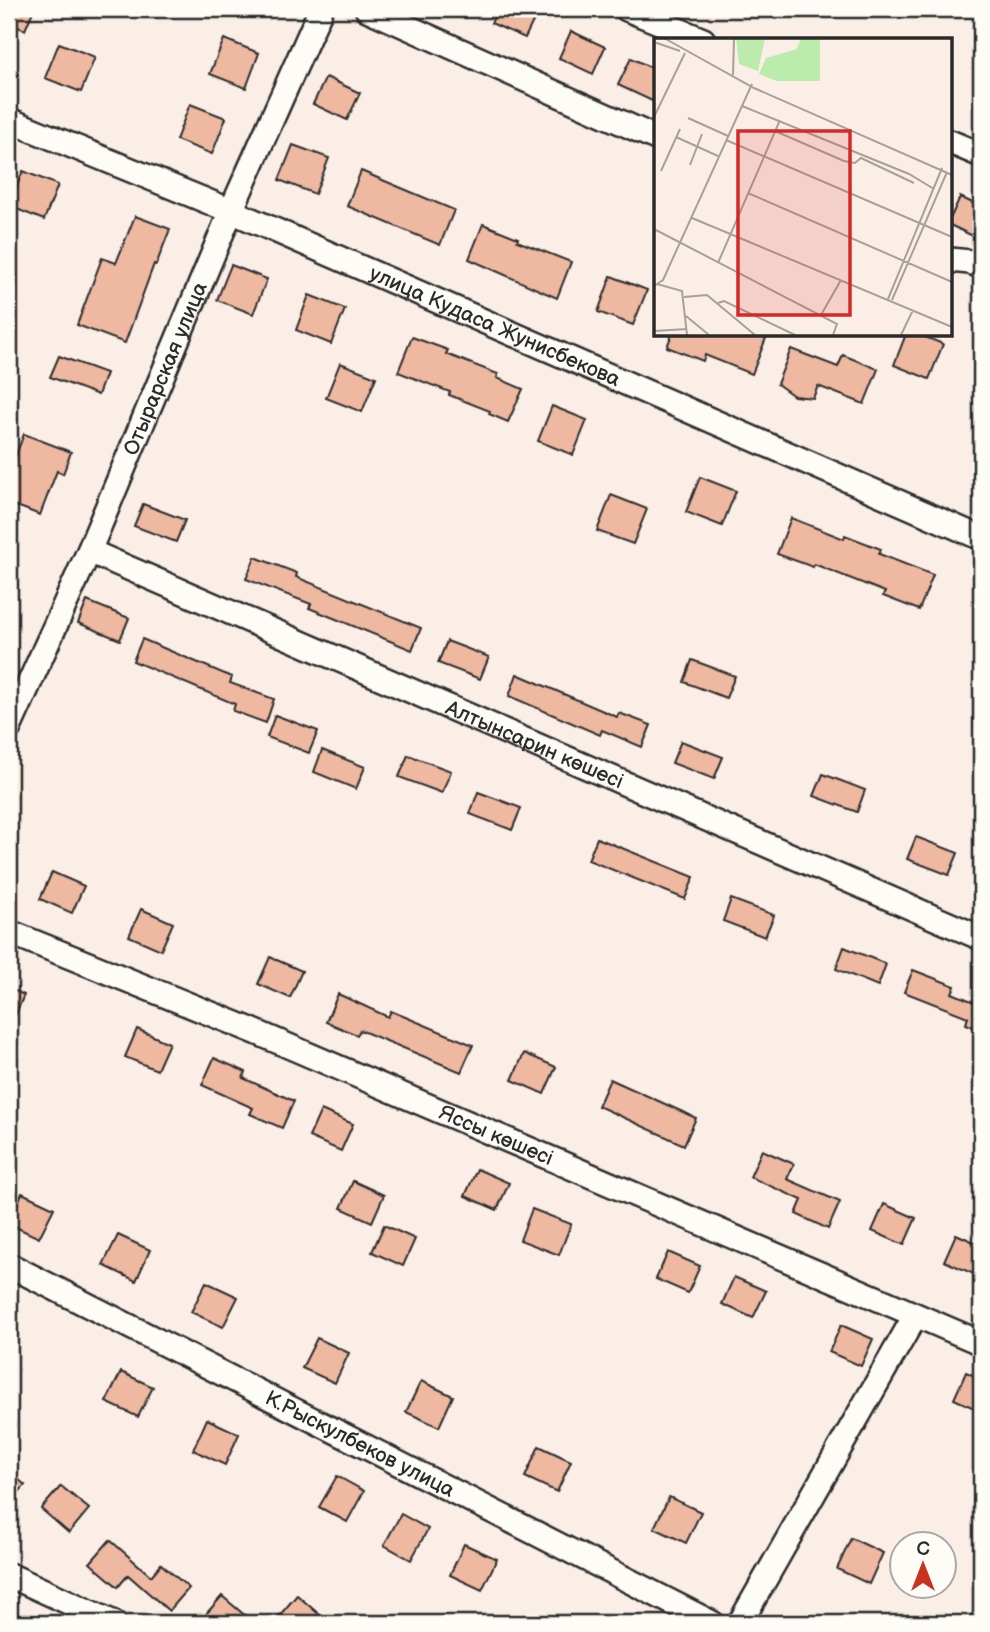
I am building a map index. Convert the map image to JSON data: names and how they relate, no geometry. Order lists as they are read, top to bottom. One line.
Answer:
{"streets":{"street":["улица Кудаса Жунисбекова","Отырарская улица","Алтынсарин көшесі","Яссы көшесі","К.Рыскулбеков улица"]},"crossings":[["улица Кудаса Жунисбекова","Отырарская улица"],["Отырарская улица","Алтынсарин көшесі"]],"north":"top"}
